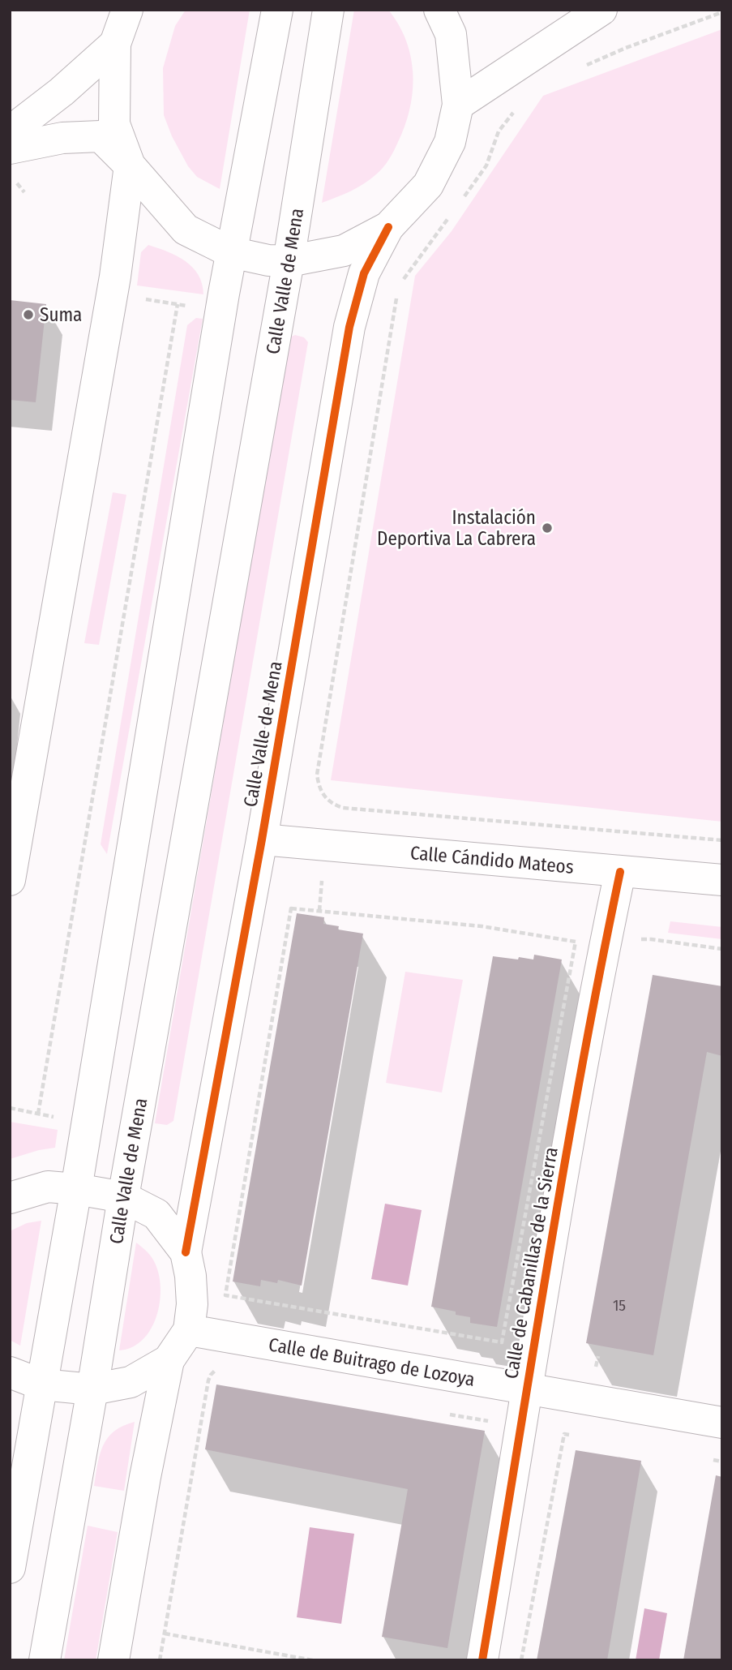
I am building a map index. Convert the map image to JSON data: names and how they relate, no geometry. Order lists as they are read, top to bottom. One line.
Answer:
{"streets":{"street":["Calle Valle de Mena","Calle Cándido Mateos","Calle de Cabanillas de la Sierra","Calle de Buitrago de Lozoya"]},"crossings":[["Calle Valle de Mena","Calle Cándido Mateos"],["Calle Cándido Mateos","Calle de Cabanillas de la Sierra"],["Calle de Cabanillas de la Sierra","Calle de Buitrago de Lozoya"]],"places":["Suma","Instalación Deportiva La Cabrera"],"house_numbers":["15"]}
